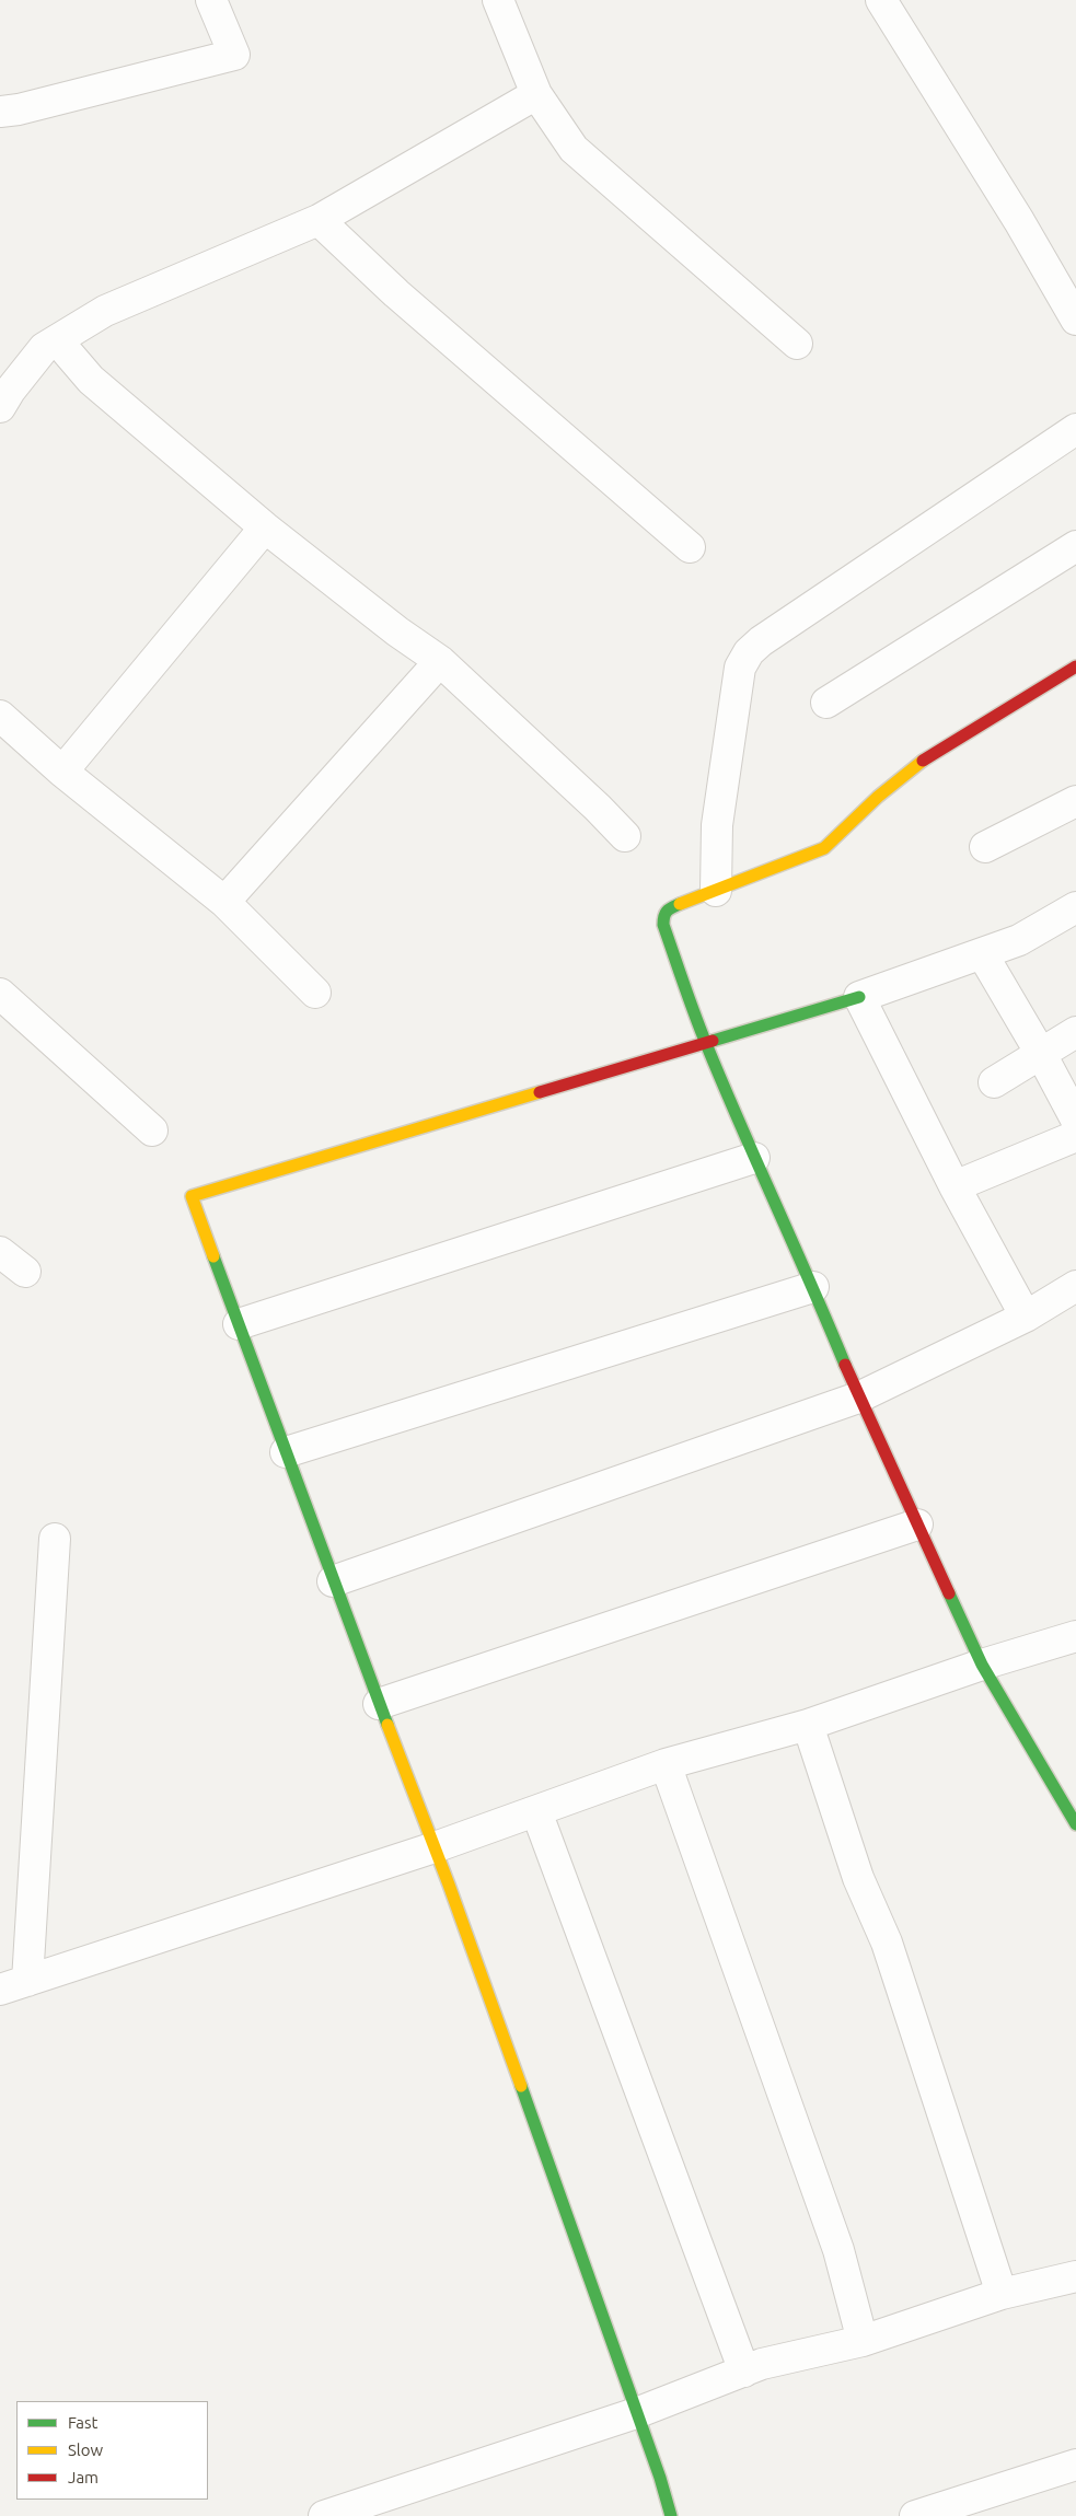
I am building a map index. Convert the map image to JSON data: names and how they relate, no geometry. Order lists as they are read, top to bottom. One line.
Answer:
{"legend":["Fast","Slow","Jam"]}
